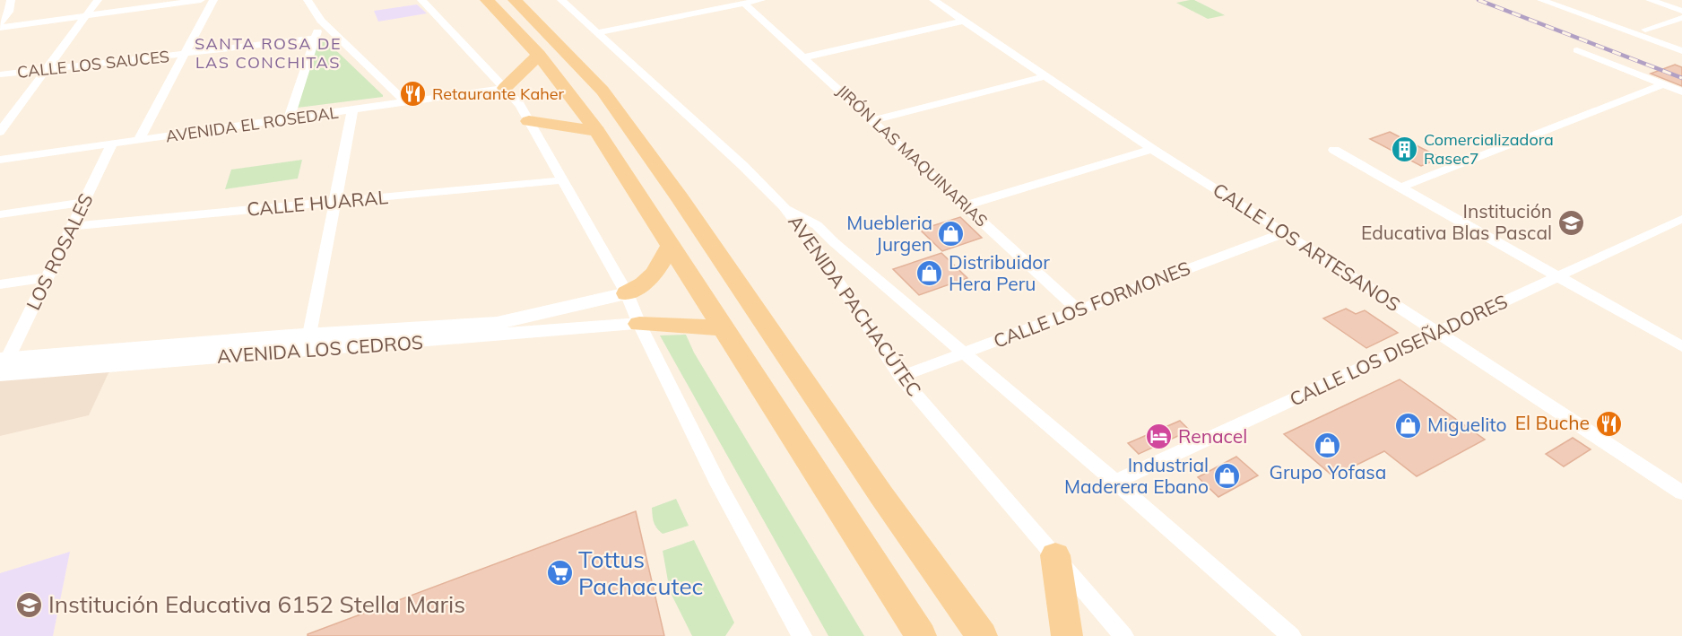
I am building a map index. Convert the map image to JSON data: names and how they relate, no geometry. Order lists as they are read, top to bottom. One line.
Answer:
{"streets":{"street":["CALLE LOS SAUCES","AVENIDA EL ROSEDAL","JIRÓN LAS MAQUINARIAS","CALLE HUARAL","CALLE LOS ARTESANOS","LOS ROSALES","CALLE LOS FORMONES","AVENIDA PACHACÚTEC","AVENIDA LOS CEDROS","CALLE LOS DISEÑADORES"]},"crossings":[["AVENIDA EL ROSEDAL","LOS ROSALES"],["JIRÓN LAS MAQUINARIAS","CALLE LOS FORMONES"],["CALLE HUARAL","LOS ROSALES"],["CALLE LOS ARTESANOS","CALLE LOS FORMONES"],["CALLE LOS ARTESANOS","CALLE LOS DISEÑADORES"],["LOS ROSALES","AVENIDA LOS CEDROS"],["CALLE LOS FORMONES","AVENIDA PACHACÚTEC"]],"districts":["SANTA ROSA DE LAS CONCHITAS"],"places":{"restaurant":["Retaurante Kaher","El Buche"],"building":["Comercializadora Rasec7"],"school or university":["Institución Educativa Blas Pascal","Institución Educativa 6152 Stella Maris"],"shop":["Muebleria Jurgen","Distribuidor Hera Peru","Miguelito","Grupo Yofasa","Industrial Maderera Ebano"],"hotel":["Renacel"],"supermarket":["Tottus Pachacutec"]}}
